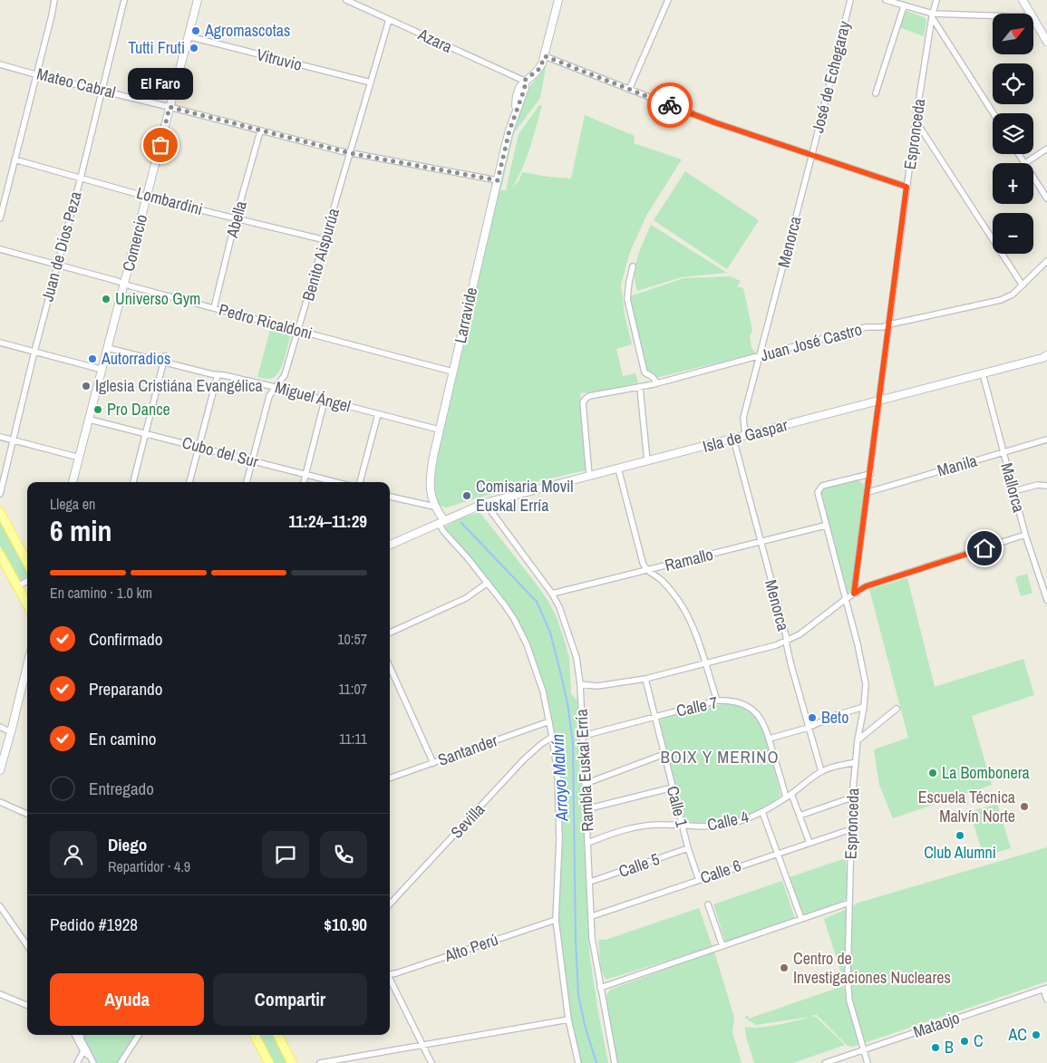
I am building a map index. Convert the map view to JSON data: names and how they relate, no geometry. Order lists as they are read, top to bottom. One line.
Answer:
{"streets":{"street":["Azara","Vitruvio","José de Echegaray","Mateo Cabral","Espronceda","Lombardini","Abella","Menorca","Comercio","Juan de Dios Peza","Benito Aispurúa","Larravide","Pedro Ricaldoni","Juan José Castro","Miguel Ángel","Isla de Gaspar","Cubo del Sur","Manila","Mallorca","Ramallo","Calle 7","Santander","Rambla Euskal Erría","Calle 1","Sevilla","Calle 4","Calle 5","Calle 6","Alto Perú","Mataojo"]},"crossings":[["Azara","Benito Aispurúa"],["Azara","Larravide"],["Vitruvio","Comercio"],["Vitruvio","Benito Aispurúa"],["José de Echegaray","Menorca"],["Mateo Cabral","Abella"],["Mateo Cabral","Comercio"],["Mateo Cabral","Juan de Dios Peza"],["Mateo Cabral","Benito Aispurúa"],["Mateo Cabral","Larravide"],["Espronceda","Juan José Castro"],["Espronceda","Isla de Gaspar"],["Espronceda","Manila"],["Espronceda","Ramallo"],["Espronceda","Calle 4"],["Espronceda","Calle 6"],["Espronceda","Mataojo"],["Lombardini","Abella"],["Lombardini","Comercio"],["Lombardini","Juan de Dios Peza"],["Lombardini","Benito Aispurúa"],["Abella","Pedro Ricaldoni"],["Menorca","Juan José Castro"],["Menorca","Isla de Gaspar"],["Menorca","Ramallo"],["Menorca","Calle 4"],["Comercio","Pedro Ricaldoni"],["Comercio","Miguel Ángel"],["Comercio","Cubo del Sur"],["Juan de Dios Peza","Pedro Ricaldoni"],["Benito Aispurúa","Pedro Ricaldoni"],["Benito Aispurúa","Miguel Ángel"],["Benito Aispurúa","Cubo del Sur"],["Larravide","Pedro Ricaldoni"],["Larravide","Miguel Ángel"],["Larravide","Isla de Gaspar"],["Larravide","Rambla Euskal Erría"],["Juan José Castro","Isla de Gaspar"],["Isla de Gaspar","Mallorca"],["Isla de Gaspar","Rambla Euskal Erría"],["Manila","Mallorca"],["Ramallo","Rambla Euskal Erría"],["Calle 7","Rambla Euskal Erría"],["Calle 7","Calle 1"],["Calle 7","Calle 4"],["Santander","Rambla Euskal Erría"],["Rambla Euskal Erría","Sevilla"],["Rambla Euskal Erría","Calle 4"],["Rambla Euskal Erría","Calle 5"],["Rambla Euskal Erría","Calle 6"],["Rambla Euskal Erría","Alto Perú"],["Calle 1","Calle 4"],["Calle 1","Calle 5"],["Calle 1","Calle 6"]],"districts":["BOIX Y MERINO"],"water":["Arroyo Malvín"],"places":["Agromascotas","Tutti Fruti","El Faro","Universo Gym","Autorradios","Iglesia Cristiána Evangélica","Pro Dance","Comisaria Movil Euskal Erría","Beto","La Bombonera","Escuela Técnica Malvín Norte","Club Alumni","Centro de Investigaciones Nucleares","AC","C","B"],"north":"top right","page":{"map_buttons":["+","−"],"bubble":"El Faro","heading":["6 min","Llega en","11:24–11:29"],"panel":["Diego","Repartidor · 4.9","Pedido #1928","$10.90"],"bar":"En camino · 1.0 km","list":[["Confirmado","10:57"],["Preparando","11:07"],["En camino","11:11"],"Entregado"],"buttons":["Ayuda","Compartir"]}}
